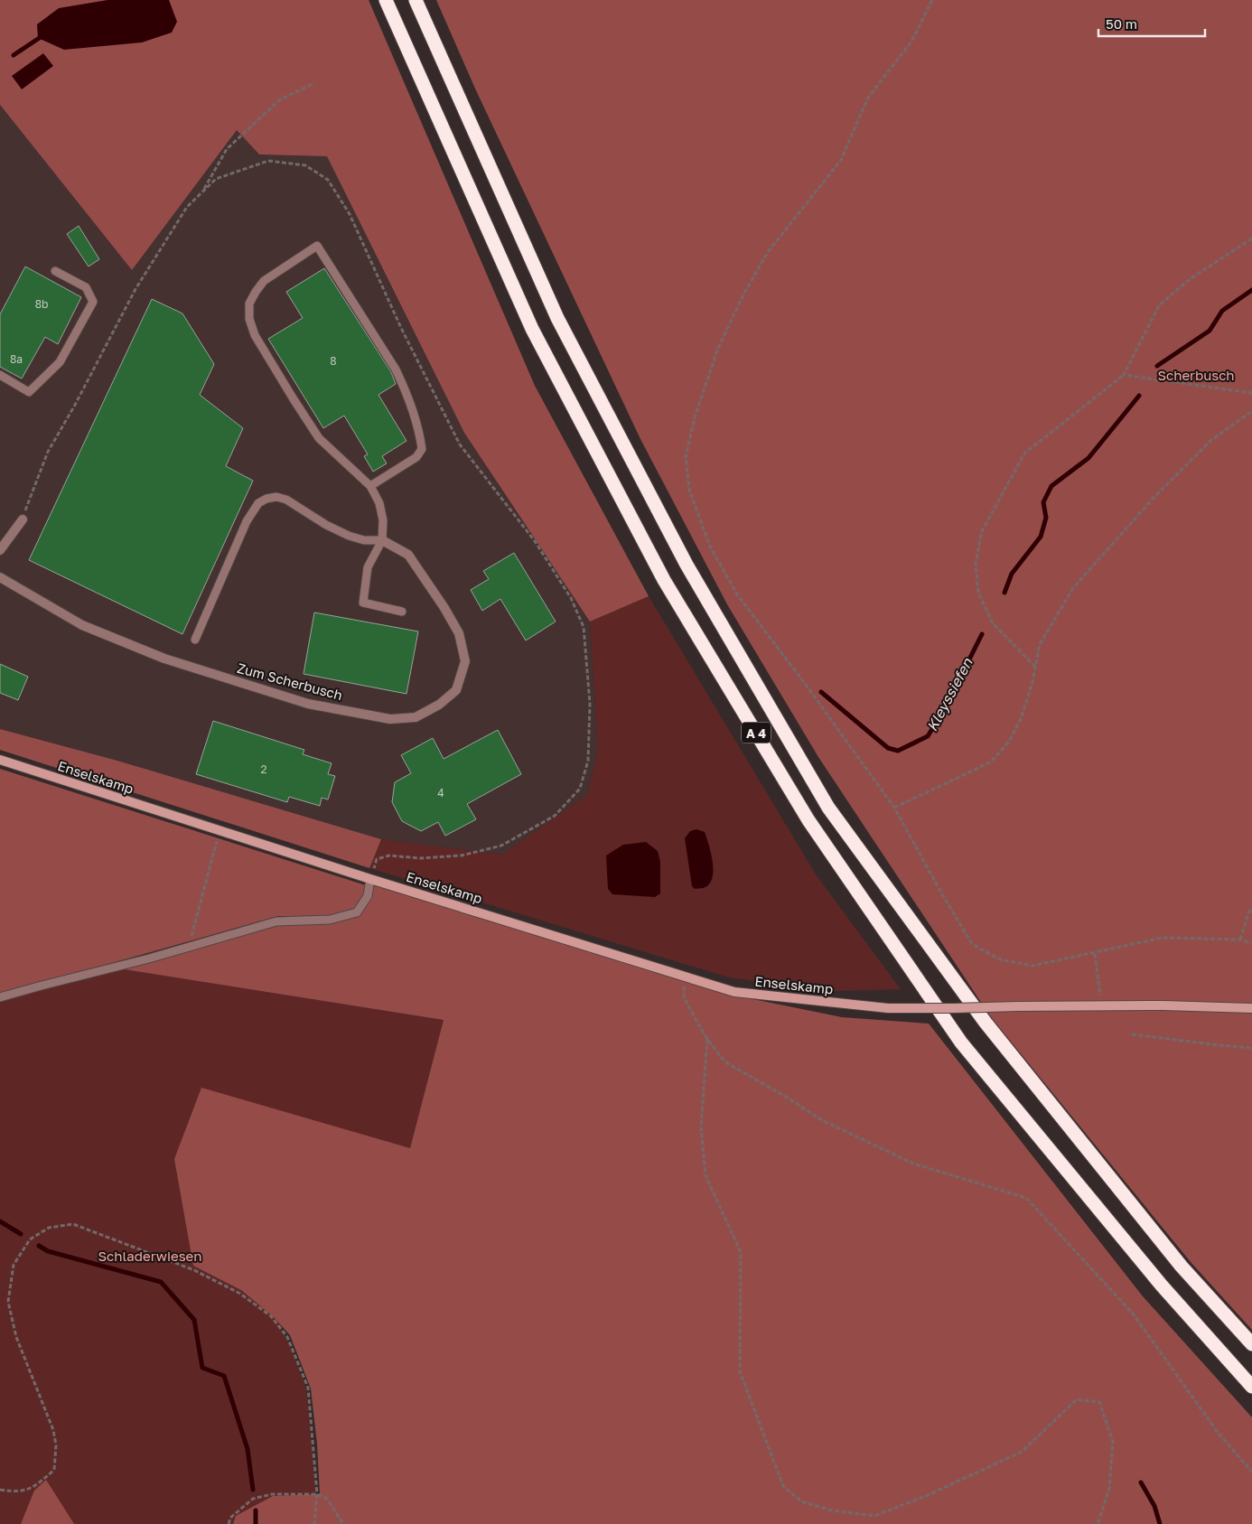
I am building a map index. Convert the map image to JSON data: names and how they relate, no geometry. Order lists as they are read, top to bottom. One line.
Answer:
{"streets":{"highway":["A 4"],"main road":["Enselskamp"],"street":["Zum Scherbusch"]},"water":["Kleyssiefen"],"parks":["Scherbusch","Schladerwiesen"],"house_numbers":["8b","8a","8","2","4"],"scale_bar":"50 m"}
